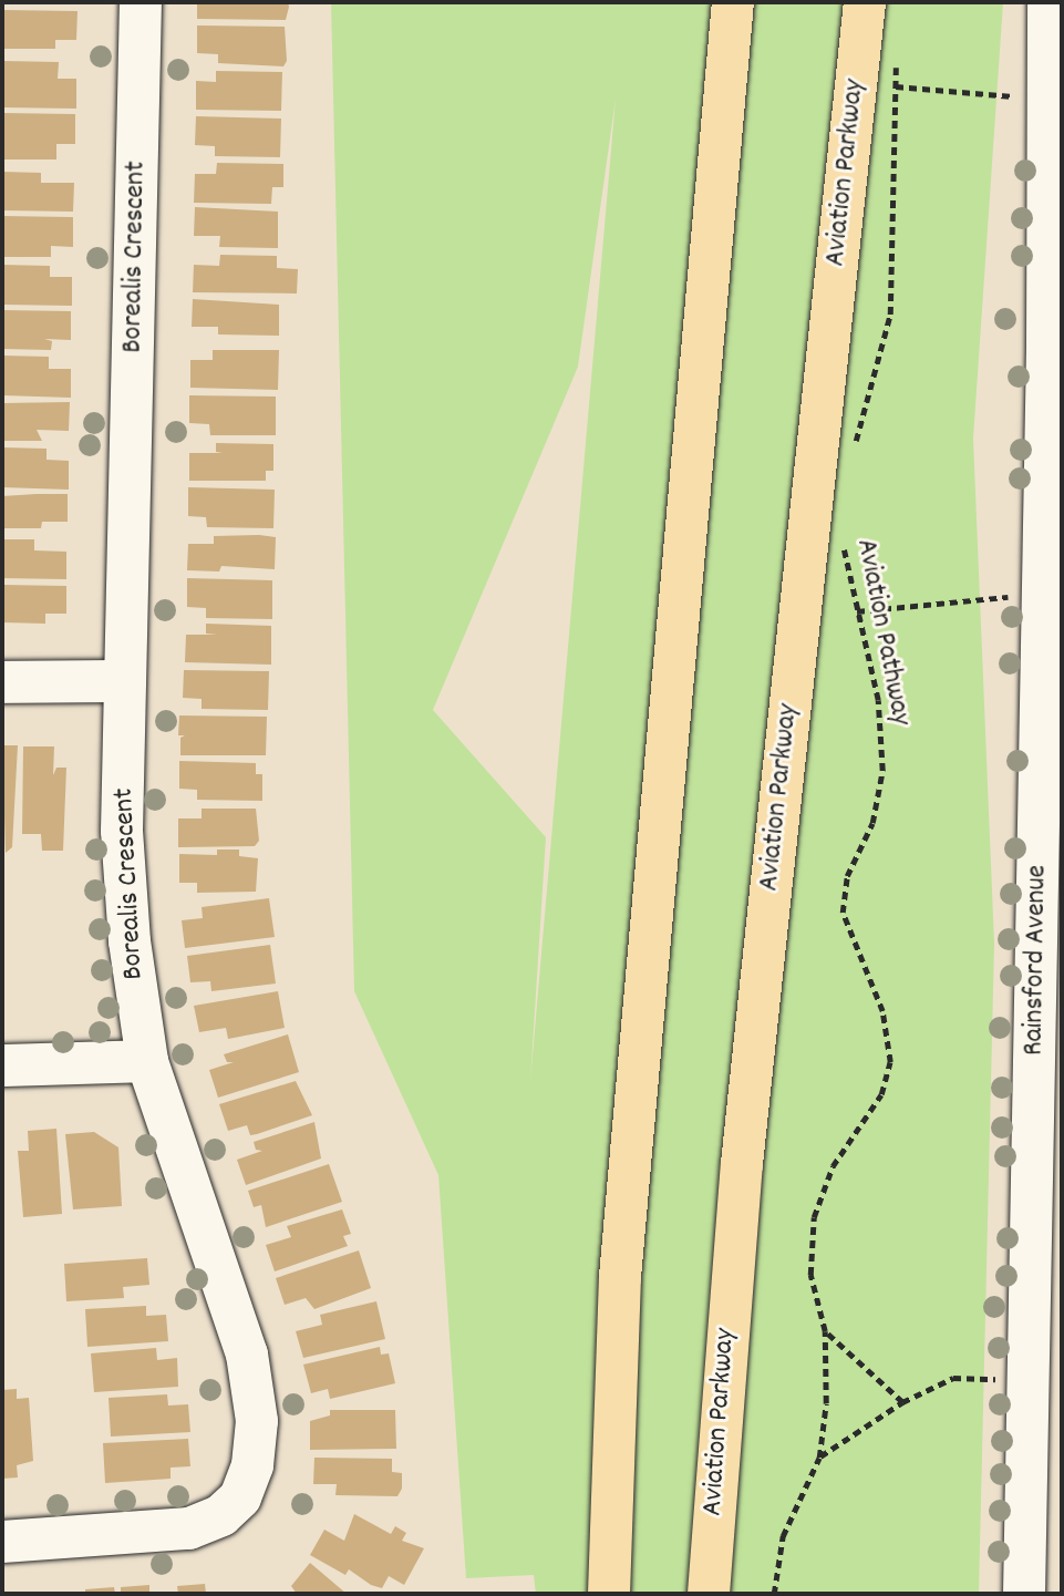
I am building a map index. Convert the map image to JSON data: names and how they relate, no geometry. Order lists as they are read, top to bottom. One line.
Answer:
{"streets":{"main road":["Aviation Parkway"],"street":["Borealis Crescent","Rainsford Avenue"],"path":["Aviation Pathway"]}}
